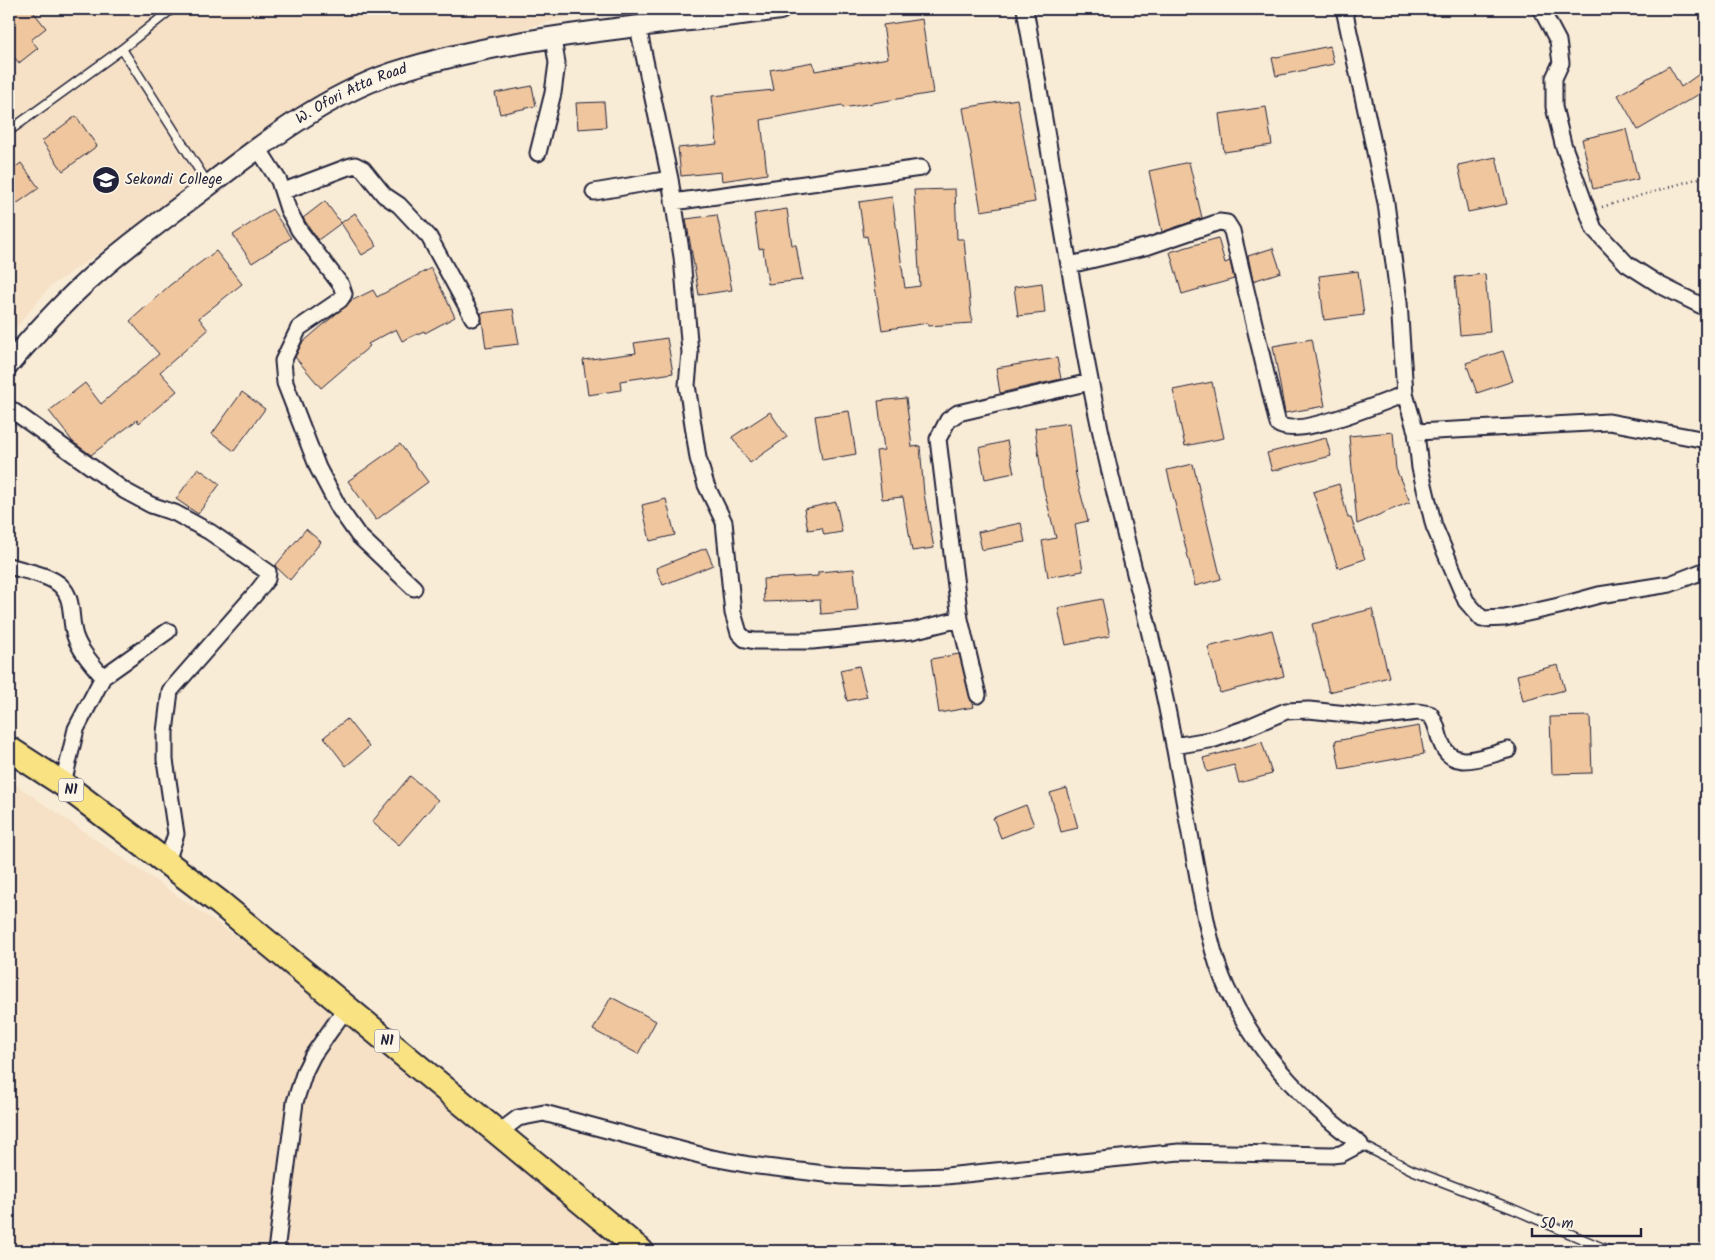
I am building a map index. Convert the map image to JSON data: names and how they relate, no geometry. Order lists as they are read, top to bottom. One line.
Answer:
{"streets":{"highway":["N1"],"main road":["W. Ofori Atta Road"]},"places":{"school or university":["Sekondi College"]},"scale_bar":"50 m"}
